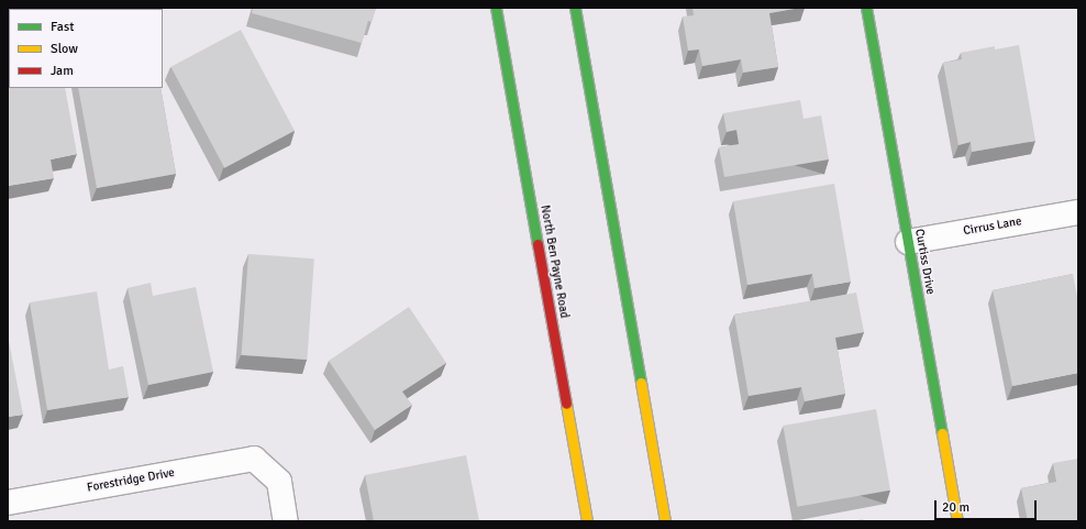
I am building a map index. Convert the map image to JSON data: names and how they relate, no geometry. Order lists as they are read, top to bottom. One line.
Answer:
{"streets":{"street":["Cirrus Lane","North Ben Payne Road","Curtiss Drive","Forestridge Drive"]},"crossings":[["Cirrus Lane","Curtiss Drive"]],"legend":["Fast","Slow","Jam"],"scale_bar":"20 m"}
